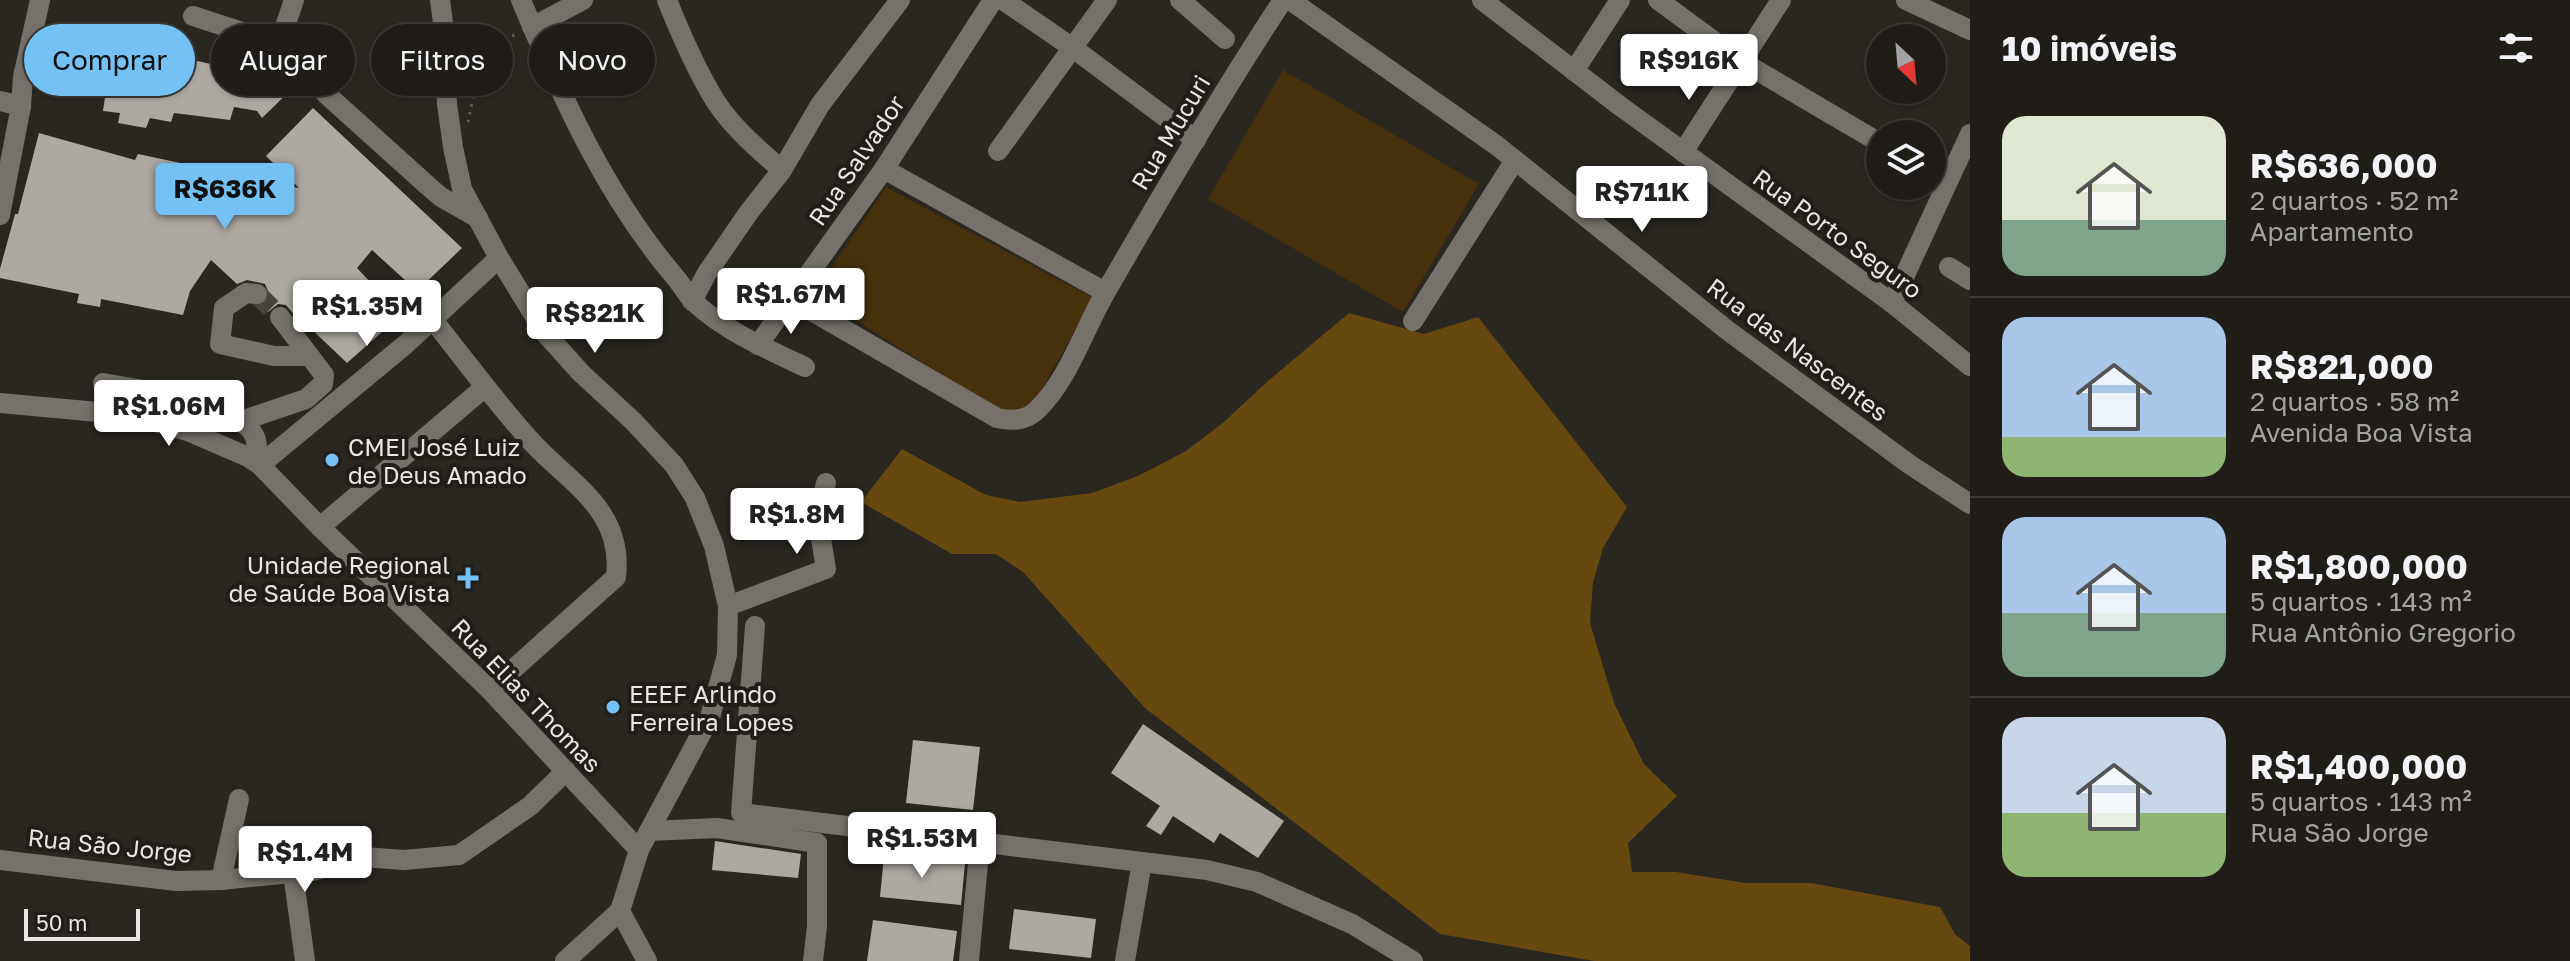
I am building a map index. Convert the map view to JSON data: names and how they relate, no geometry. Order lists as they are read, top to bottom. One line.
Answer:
{"streets":{"street":["Rua Mucuri","Rua Salvador","Rua Porto Seguro","Rua das Nascentes","Rua Elias Thomas","Rua São Jorge"]},"crossings":[["Rua Mucuri","Rua Salvador"],["Rua Elias Thomas","Rua São Jorge"]],"places":{"other":["CMEI José Luiz de Deus Amado","EEEF Arlindo Ferreira Lopes"],"health":["Unidade Regional de Saúde Boa Vista"]},"scale_bar":"50 m","north":"bottom right","page":{"heading":"10 imóveis","chip":["Comprar","Alugar","Filtros","Novo"],"price":["R$916K","R$636K","R$711K","R$1.67M","R$1.35M","R$821K","R$1.06M","R$1.8M","R$1.53M","R$1.4M"],"list":[{"name":"R$636,000","note":"2 quartos · 52 m² · Apartamento"},{"name":"R$821,000","note":"2 quartos · 58 m² · Avenida Boa Vista"},{"name":"R$1,800,000","note":"5 quartos · 143 m² · Rua Antônio Gregorio"},{"name":"R$1,400,000","note":"5 quartos · 143 m² · Rua São Jorge"}],"scale":"50 m"}}
